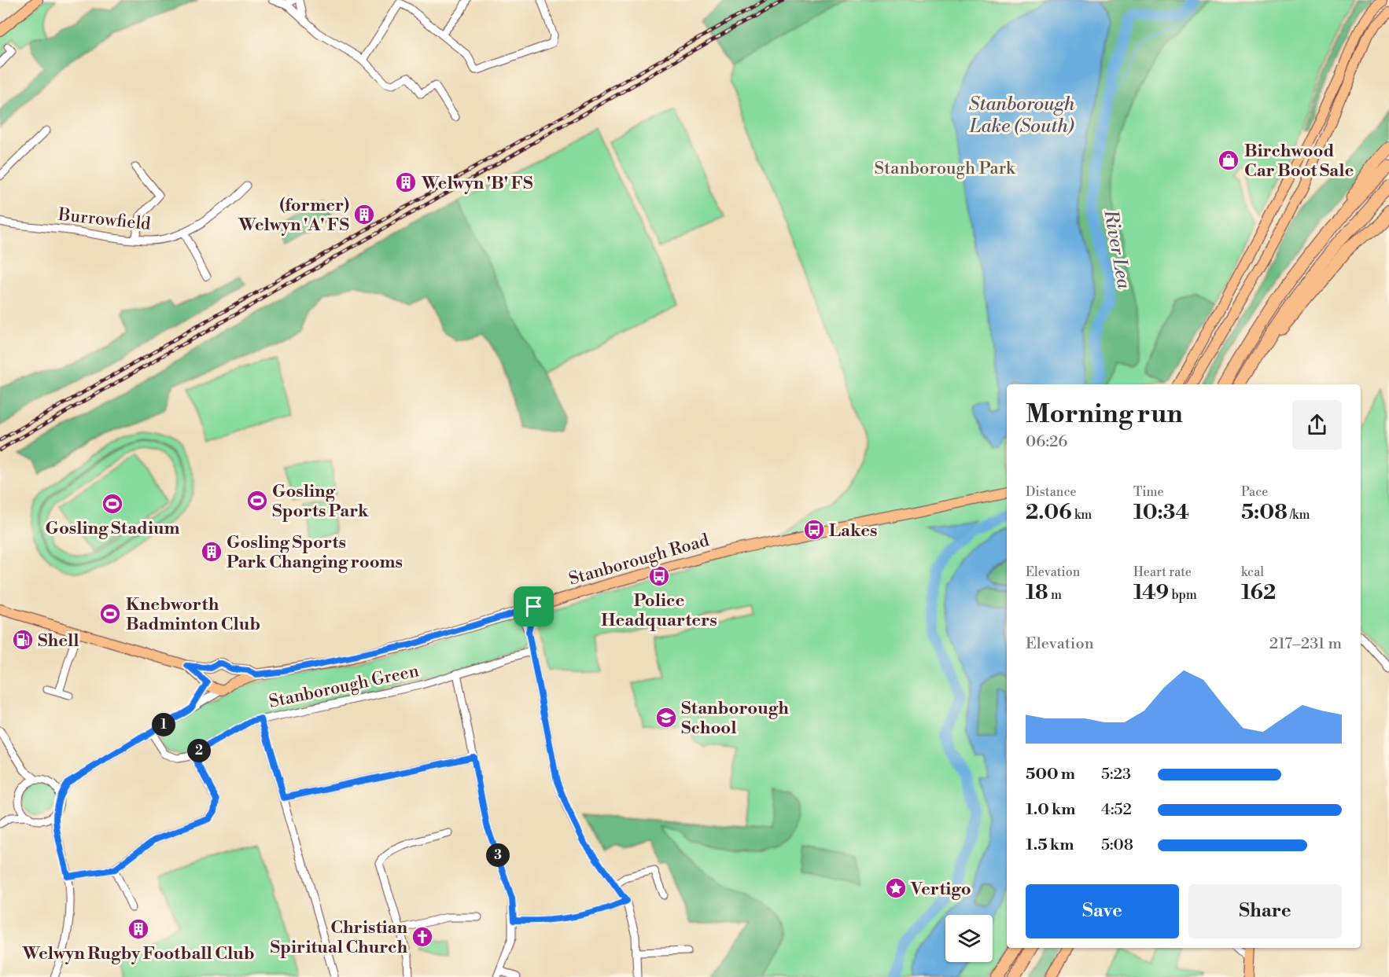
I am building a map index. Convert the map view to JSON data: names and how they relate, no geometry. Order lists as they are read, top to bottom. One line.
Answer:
{"streets":{"main road":["Stanborough Road"],"street":["Burrowfield","Stanborough Green"]},"water":["Stanborough Lake (South)","River Lea"],"parks":["Stanborough Park"],"places":{"shop":["Birchwood Car Boot Sale"],"building":["Welwyn 'B' FS","(former) Welwyn 'A' FS","Gosling Sports Park Changing rooms","Welwyn Rugby Football Club"],"sports":["Gosling Sports Park","Gosling Stadium","Knebworth Badminton Club"],"bus stop":["Lakes","Police Headquarters"],"fuel station":["Shell"],"school or university":["Stanborough School"],"place":["Vertigo"],"church":["Christian Spiritual Church"]},"page":{"heading":["Morning run","06:26"],"stats":[["Distance","2.06 km"],["Time","10:34"],["Pace","5:08 /km"],["Elevation","18 m"],["Heart rate","149 bpm"],["kcal","162"]],"chart":["Elevation","217–231 m"],"pins":["1","2","3"],"list":[{"name":"500 m","note":"5:23"},{"name":"1.0 km","note":"4:52"},{"name":"1.5 km","note":"5:08"}],"buttons":["Save","Share"]}}
